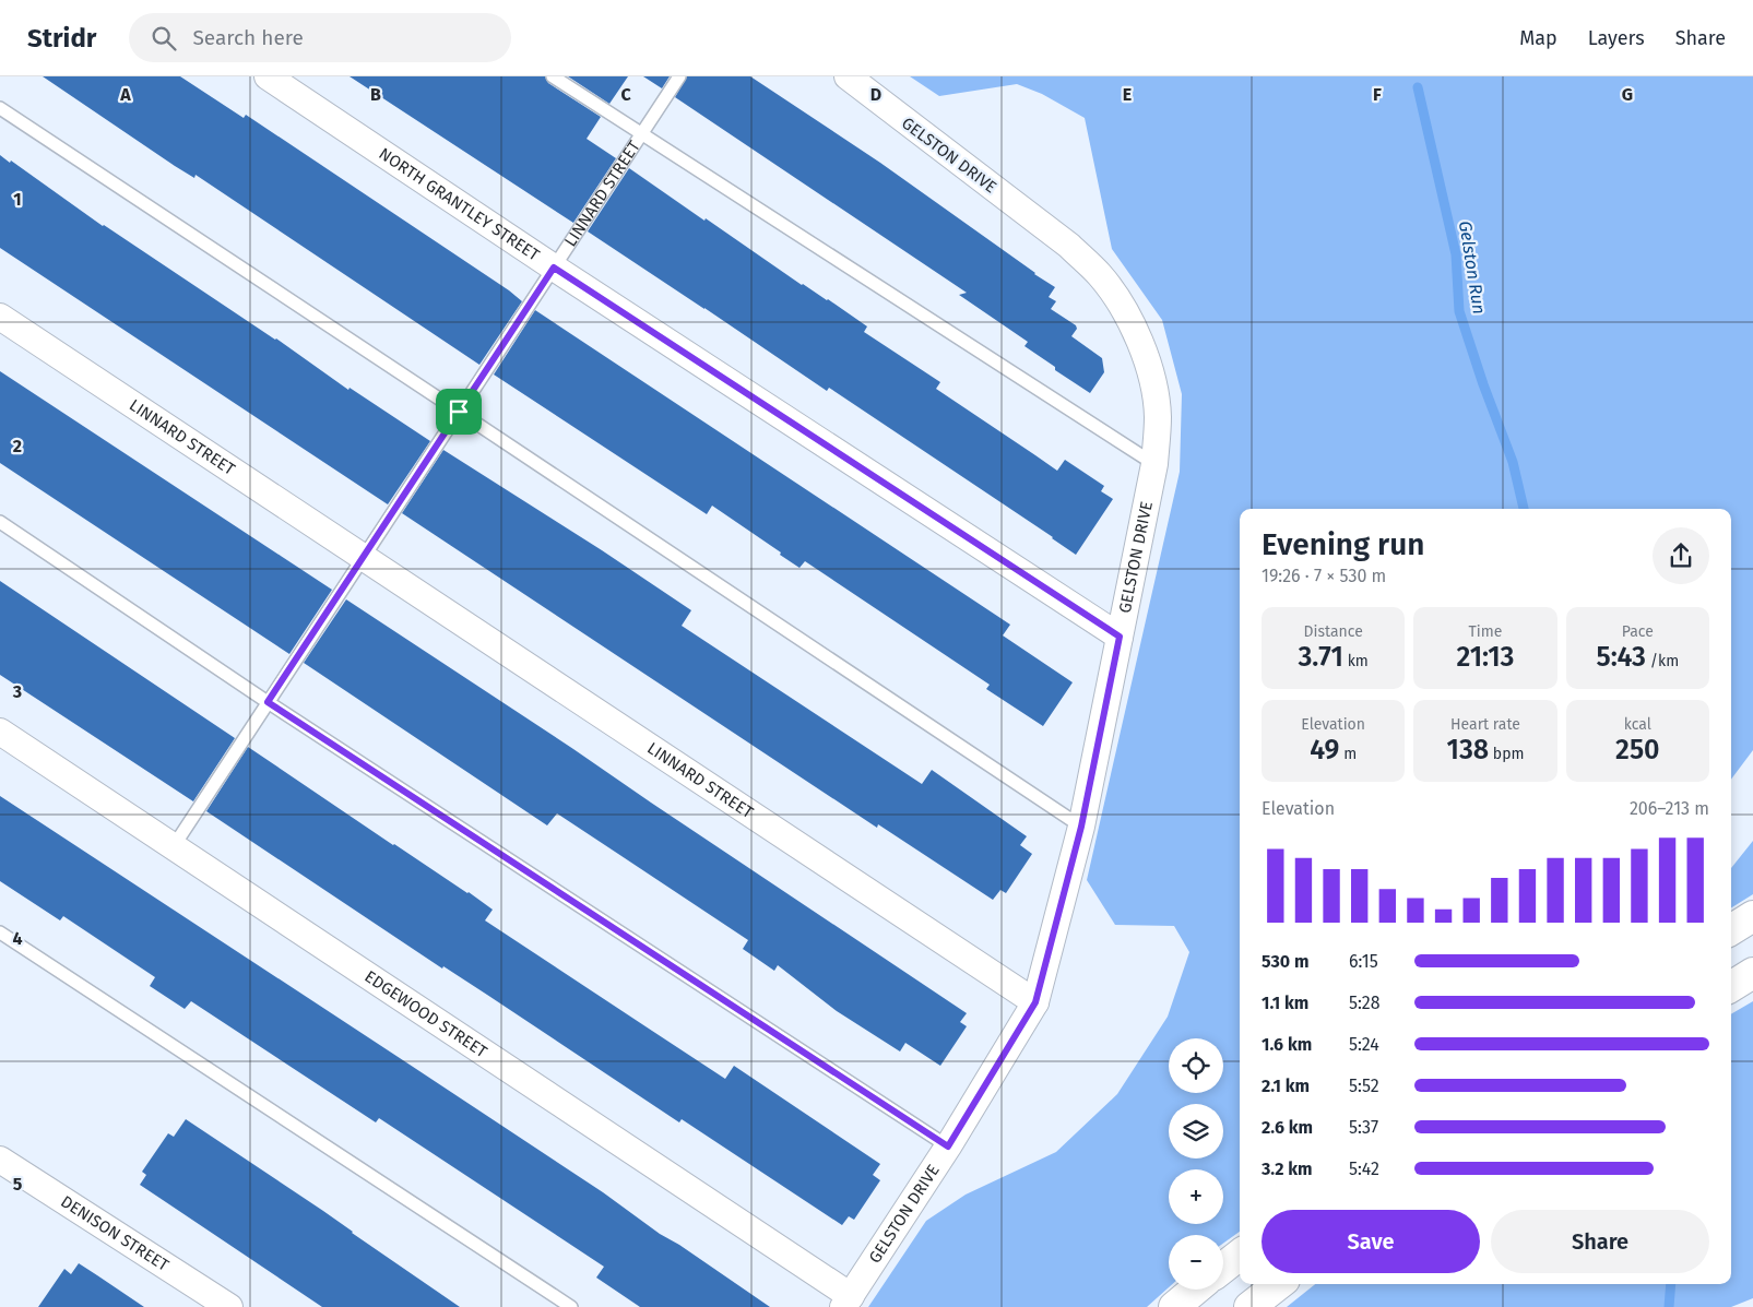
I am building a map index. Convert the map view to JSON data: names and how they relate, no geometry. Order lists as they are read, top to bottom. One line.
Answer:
{"streets":{"street":["GELSTON DRIVE","LINNARD STREET","NORTH GRANTLEY STREET","EDGEWOOD STREET","DENISON STREET"]},"crossings":[["GELSTON DRIVE","LINNARD STREET"],["GELSTON DRIVE","NORTH GRANTLEY STREET"],["GELSTON DRIVE","EDGEWOOD STREET"],["LINNARD STREET","NORTH GRANTLEY STREET"],["LINNARD STREET","EDGEWOOD STREET"]],"water":["Gelston Run"],"page":{"header":"Stridr","search":"Search here","nav":["Map","Layers","Share"],"heading":["Evening run","19:26 · 7 × 530 m"],"stats":[["Distance","3.71 km"],["Time","21:13"],["Pace","5:43 /km"],["Elevation","49 m"],["Heart rate","138 bpm"],["kcal","250"]],"chart":["Elevation","206–213 m"],"list":[{"name":"530 m","note":"6:15"},{"name":"1.1 km","note":"5:28"},{"name":"1.6 km","note":"5:24"},{"name":"2.1 km","note":"5:52"},{"name":"2.6 km","note":"5:37"},{"name":"3.2 km","note":"5:42"}],"map_buttons":["+","−"],"buttons":["Save","Share"]},"grid":{"columns":["A","B","C","D","E","F","G"],"rows":["1","2","3","4","5"]}}
